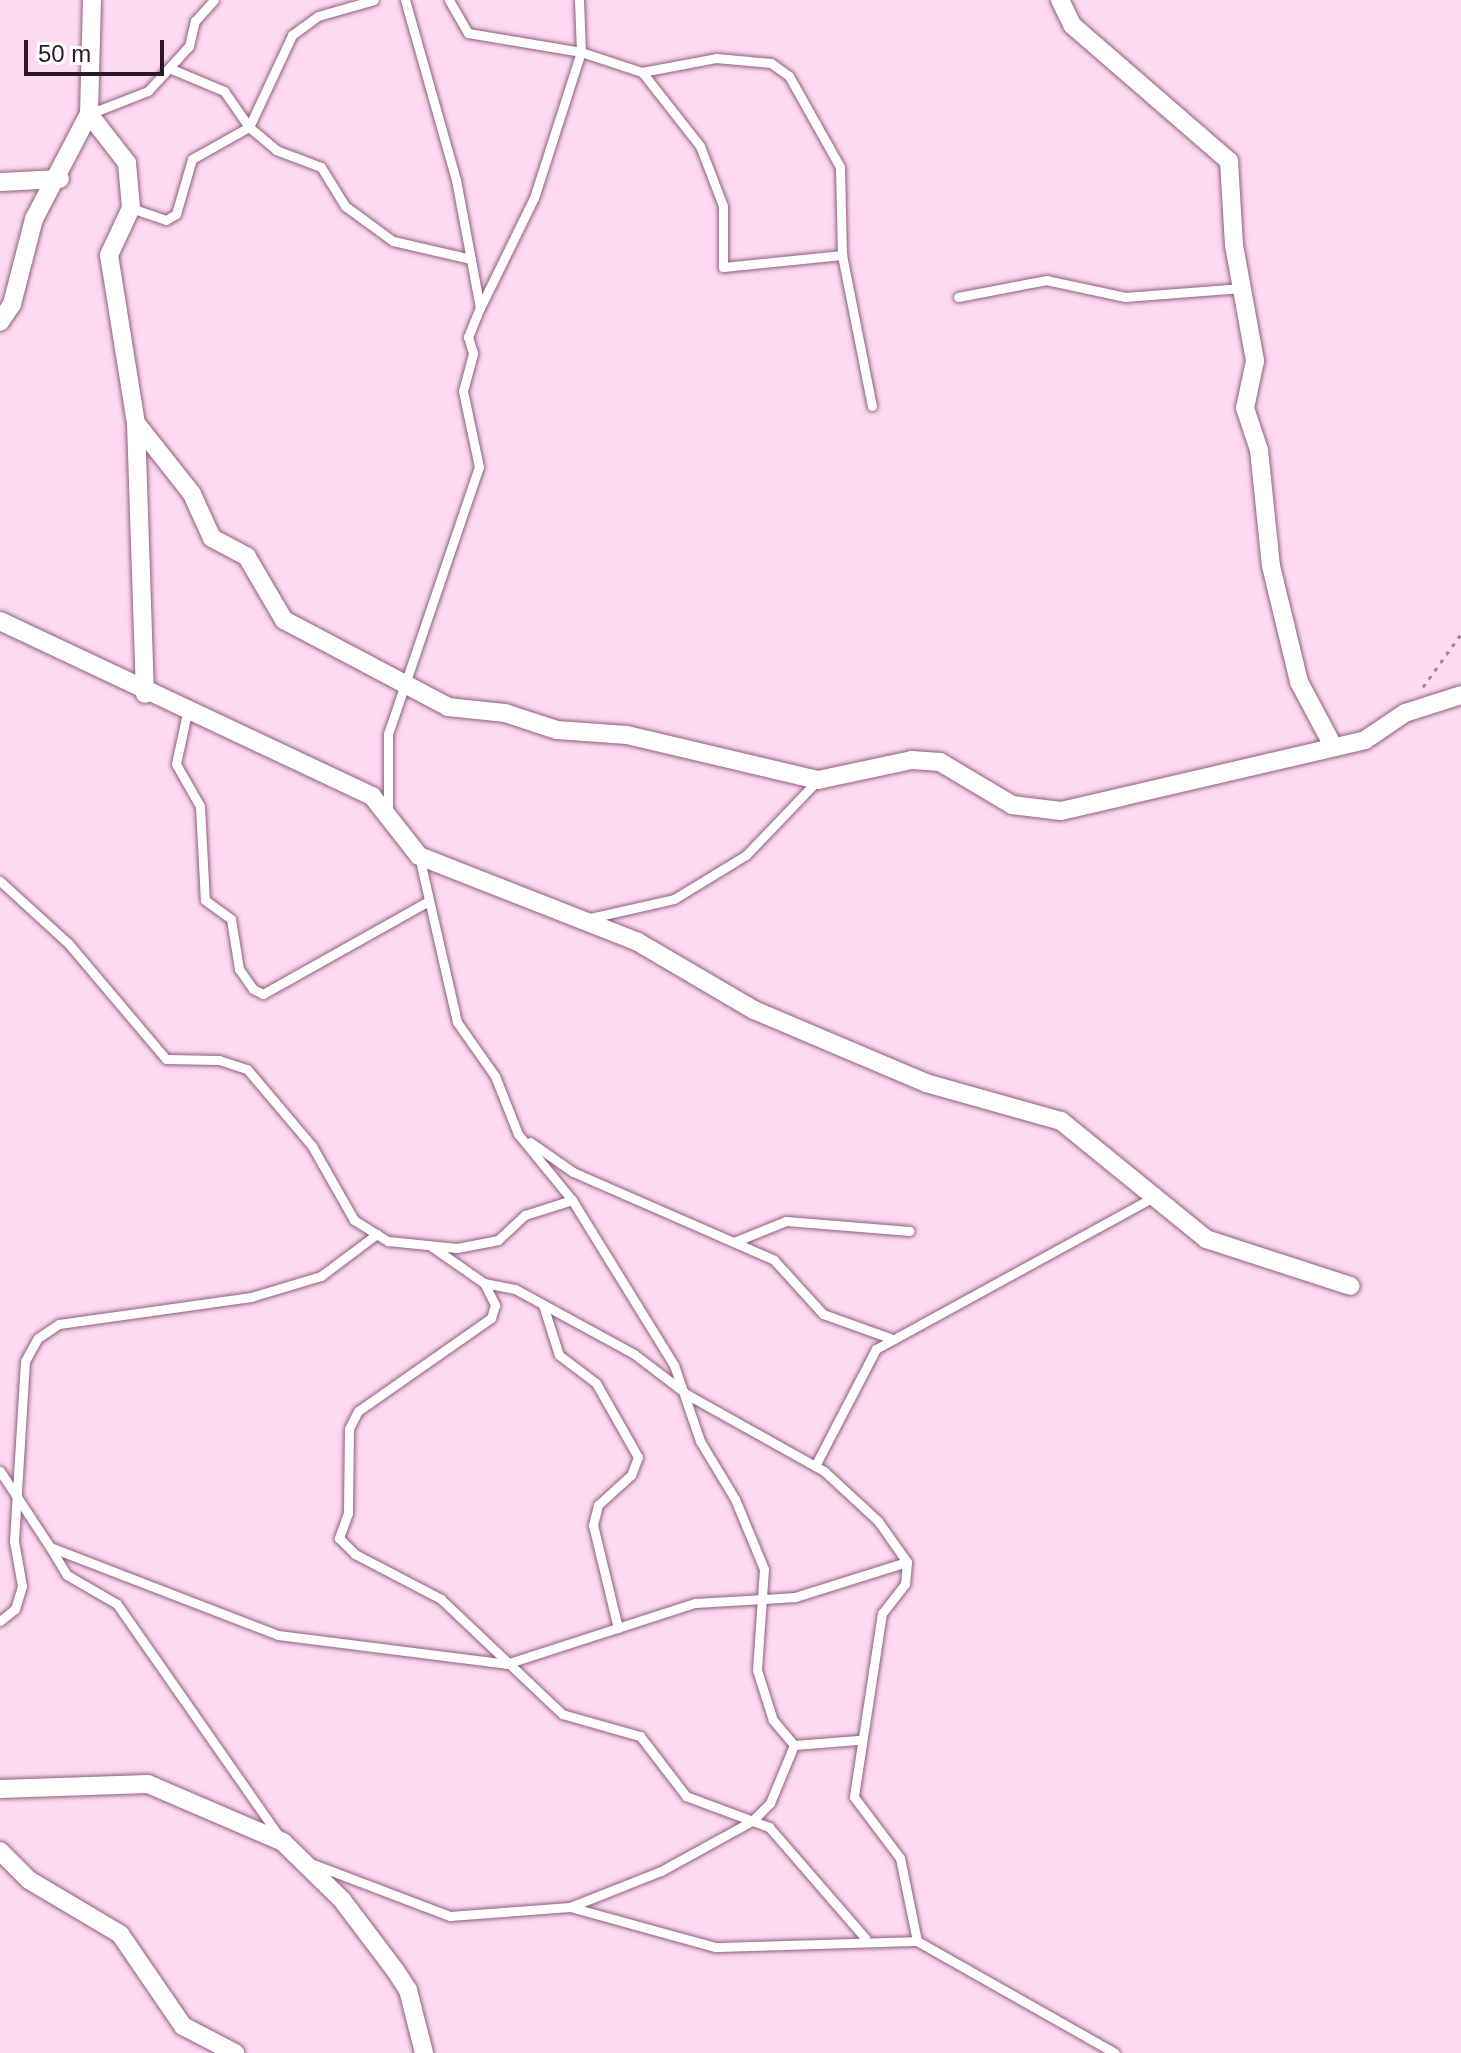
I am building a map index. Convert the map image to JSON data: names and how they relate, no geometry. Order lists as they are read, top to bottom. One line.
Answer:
{"scale_bar":"50 m"}
